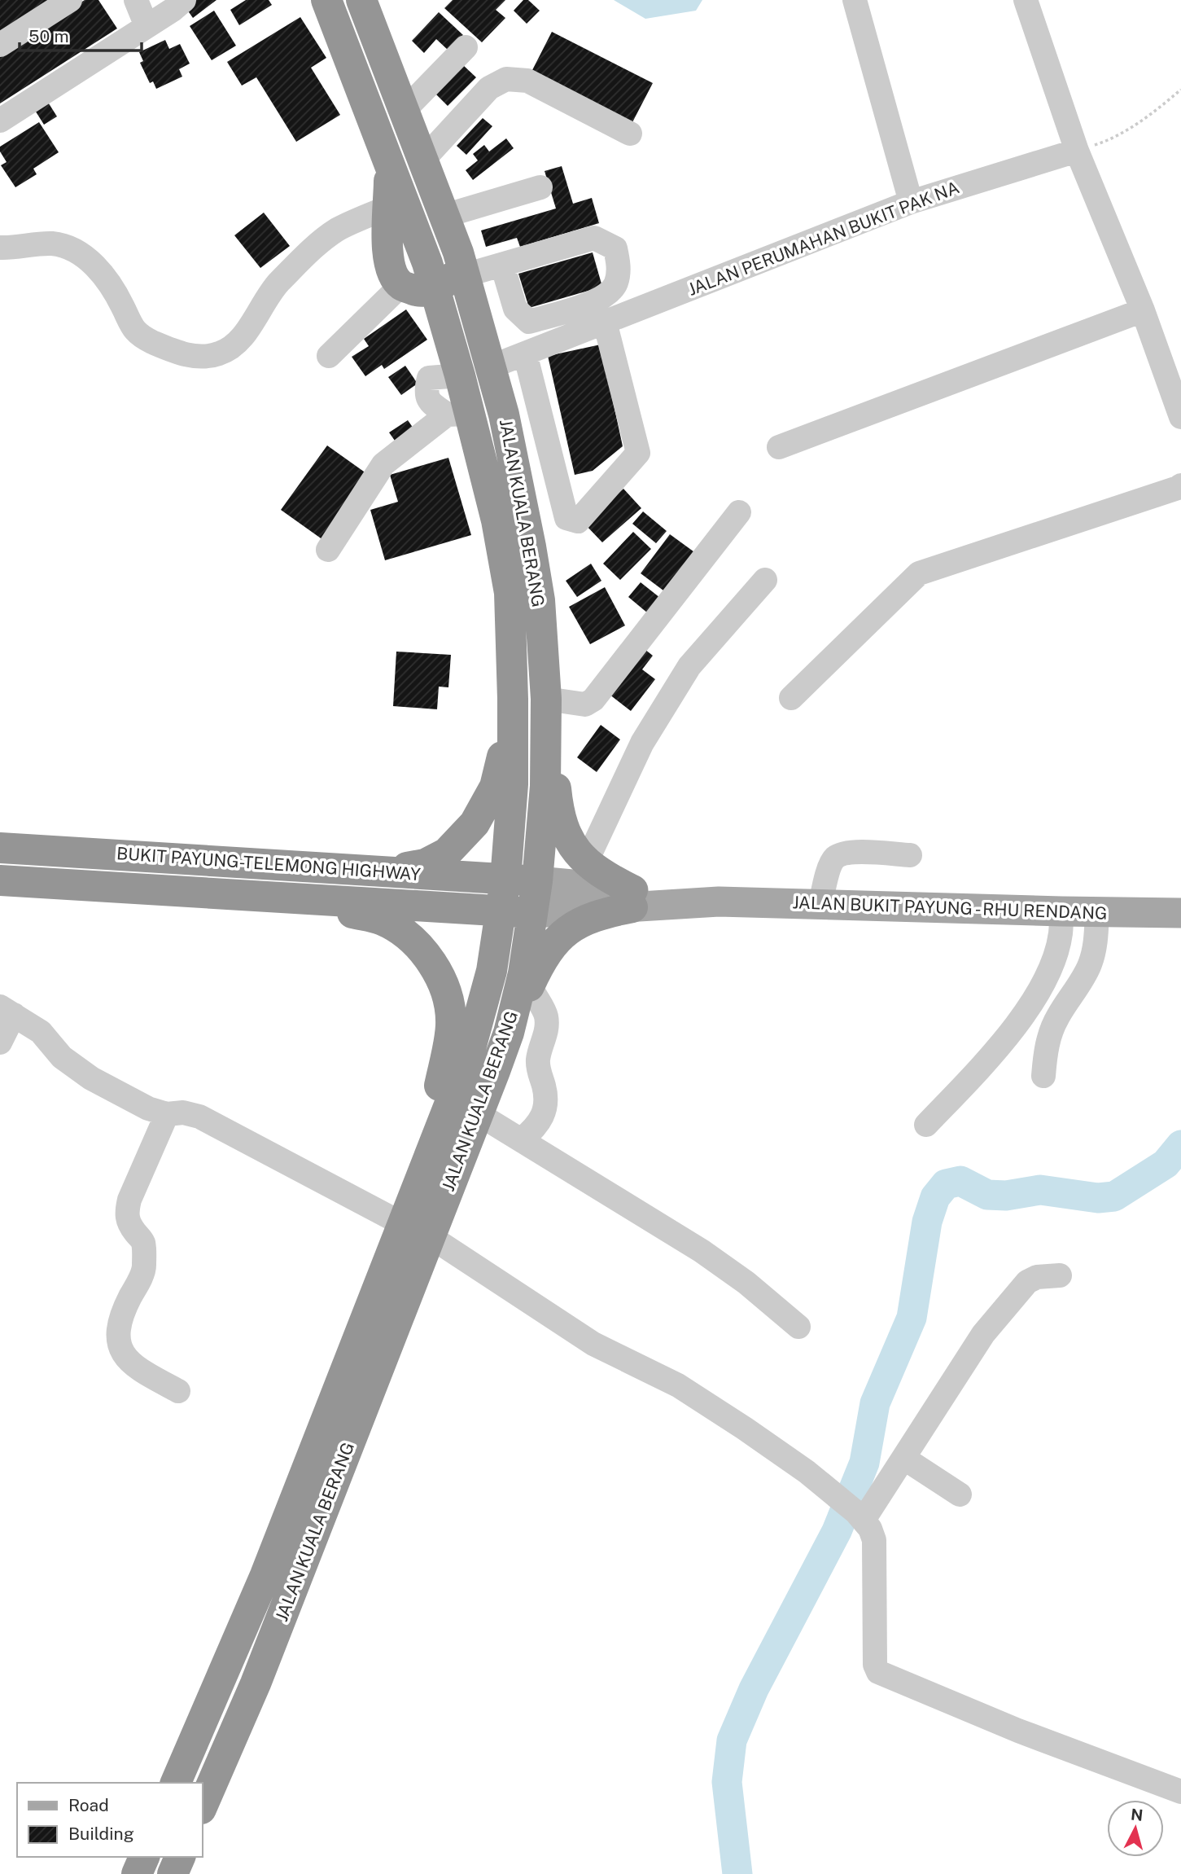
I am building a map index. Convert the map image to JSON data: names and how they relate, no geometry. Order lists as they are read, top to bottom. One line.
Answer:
{"streets":{"highway":["JALAN KUALA BERANG","BUKIT PAYUNG-TELEMONG HIGHWAY"],"main road":["JALAN BUKIT PAYUNG - RHU RENDANG"],"street":["JALAN PERUMAHAN BUKIT PAK NA"]},"crossings":[["JALAN PERUMAHAN BUKIT PAK NA","JALAN KUALA BERANG"],["JALAN KUALA BERANG","BUKIT PAYUNG-TELEMONG HIGHWAY"]],"legend":["Road","Building"],"scale_bar":"50 m","north":"top"}
